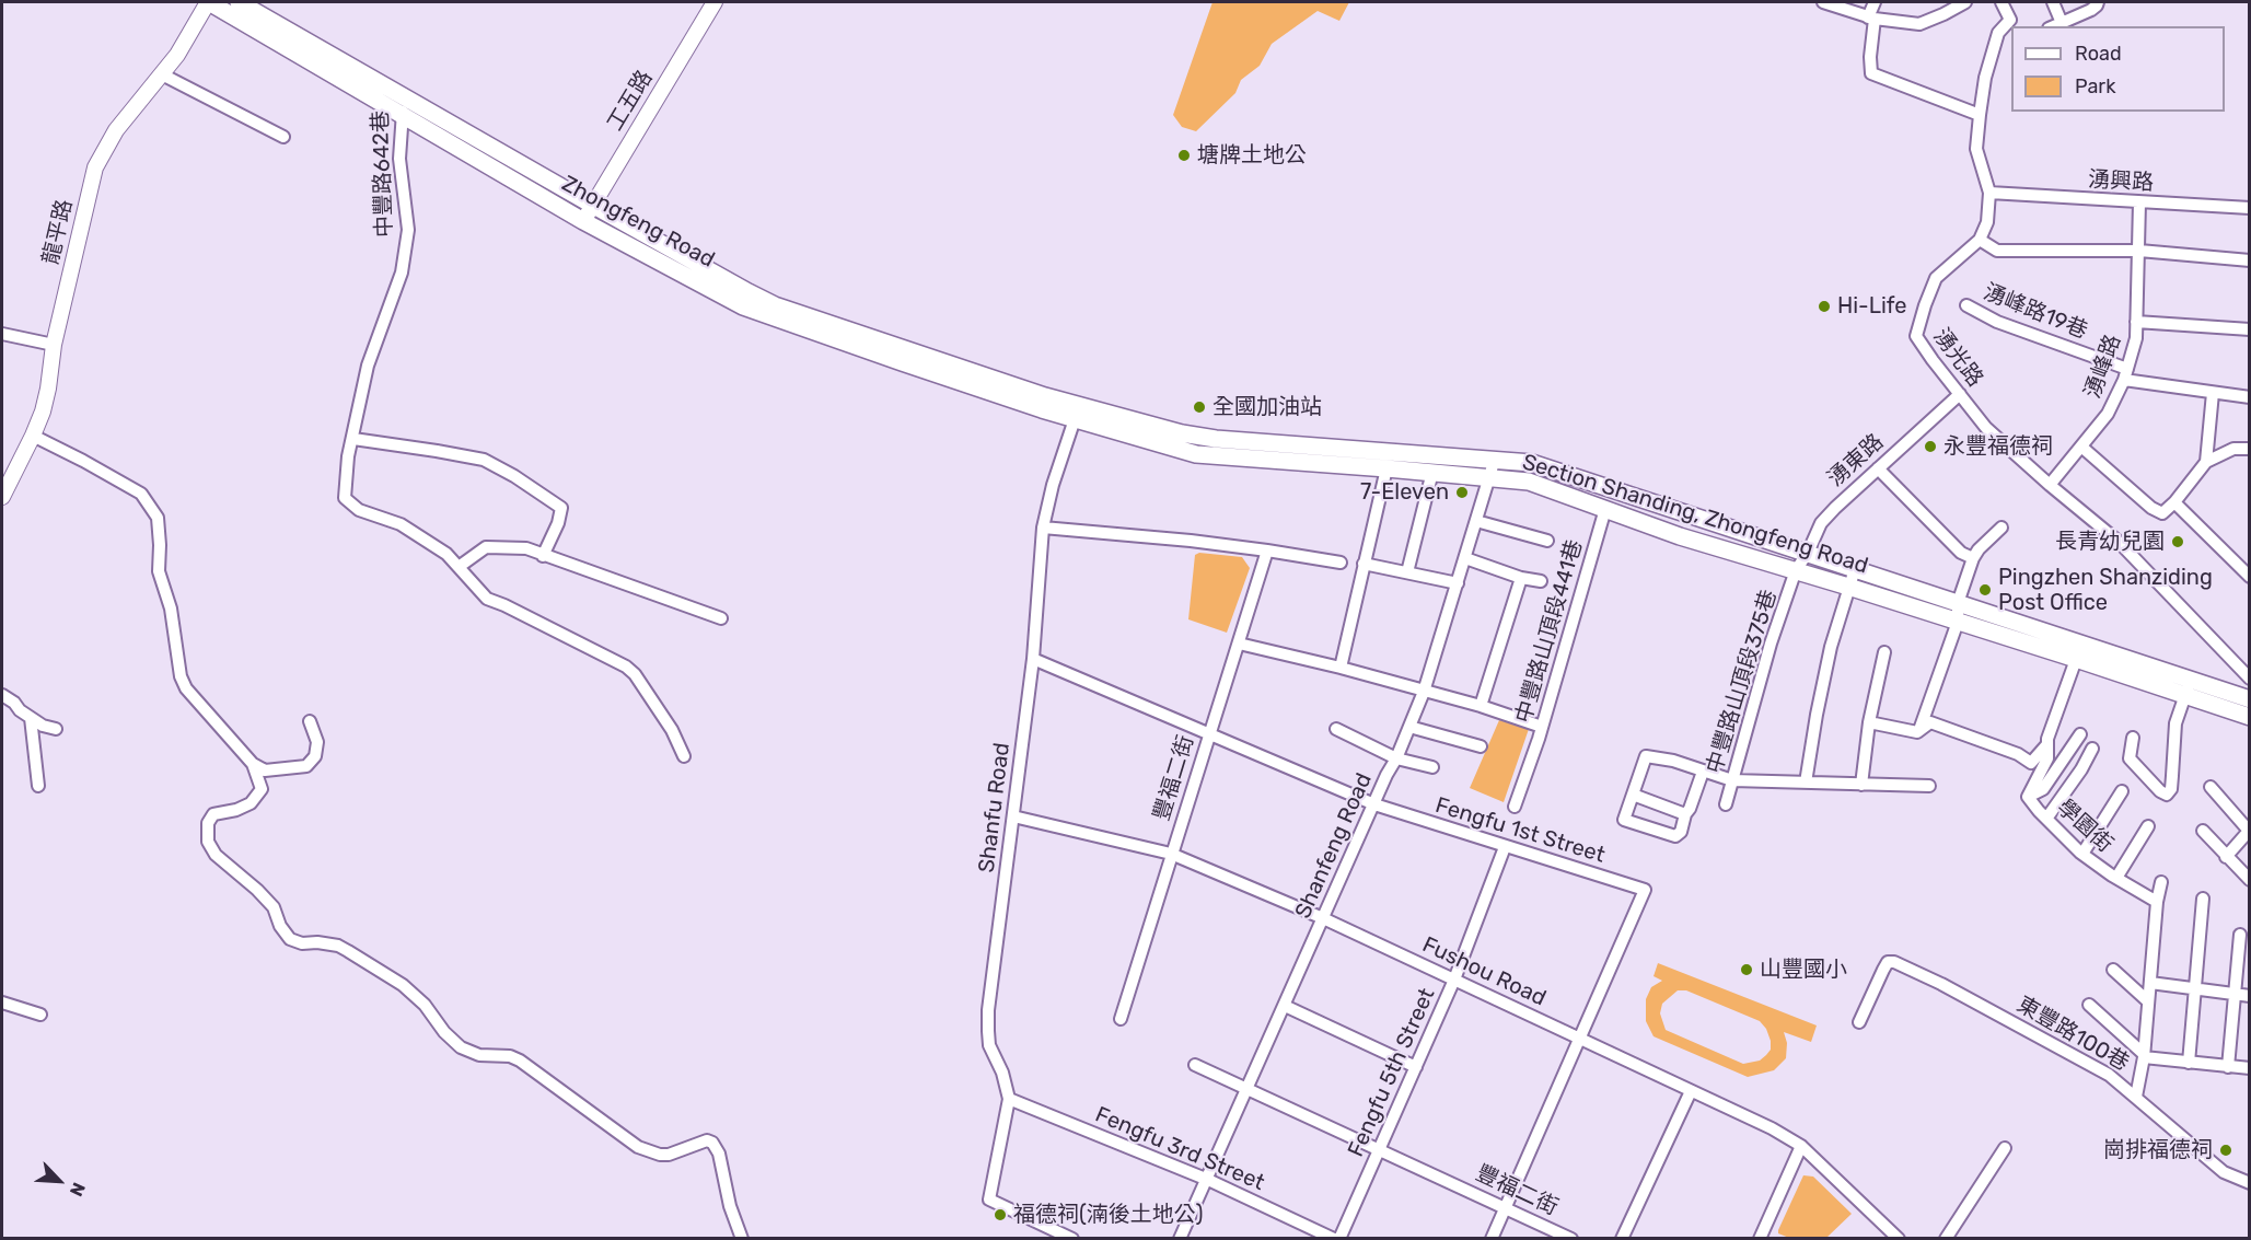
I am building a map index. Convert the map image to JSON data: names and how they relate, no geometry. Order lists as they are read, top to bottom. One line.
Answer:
{"streets":{"main road":["Zhongfeng Road","Section Shanding, Zhongfeng Road"],"street":["工五路","中豐路642巷","湧興路","龍平路","湧峰路19巷","湧光路","湧峰路","湧東路","中豐路山頂段441巷","中豐路山頂段375巷","豐福二街","Shanfu Road","學園街","Fengfu 1st Street","Shanfeng Road","Fushou Road","東豐路100巷","Fengfu 5th Street","Fengfu 3rd Street"]},"crossings":[["工五路","Zhongfeng Road"],["中豐路642巷","Zhongfeng Road"],["湧興路","湧峰路"],["Zhongfeng Road","龍平路"],["Zhongfeng Road","Section Shanding, Zhongfeng Road"],["Zhongfeng Road","Shanfu Road"],["湧峰路19巷","湧峰路"],["湧光路","湧峰路"],["湧光路","湧東路"],["湧東路","Section Shanding, Zhongfeng Road"],["湧東路","中豐路山頂段375巷"],["Section Shanding, Zhongfeng Road","中豐路山頂段441巷"],["Section Shanding, Zhongfeng Road","中豐路山頂段375巷"],["Section Shanding, Zhongfeng Road","Shanfu Road"],["Section Shanding, Zhongfeng Road","Shanfeng Road"],["豐福二街","Fengfu 1st Street"],["豐福二街","Shanfeng Road"],["豐福二街","Fushou Road"],["豐福二街","Fengfu 5th Street"],["Shanfu Road","Fengfu 1st Street"],["Shanfu Road","Fushou Road"],["Shanfu Road","Fengfu 3rd Street"],["Fengfu 1st Street","Shanfeng Road"],["Fengfu 1st Street","Fushou Road"],["Fengfu 1st Street","Fengfu 5th Street"],["Shanfeng Road","Fushou Road"],["Shanfeng Road","Fengfu 3rd Street"],["Fushou Road","Fengfu 5th Street"]],"places":["塘牌土地公","Hi-Life","全國加油站","永豐福德祠","7-Eleven","長青幼兒園","Pingzhen Shanziding Post Office","山豐國小","崗排福德祠","福德祠(湳後土地公)"],"legend":["Road","Park"],"north":"bottom right"}
